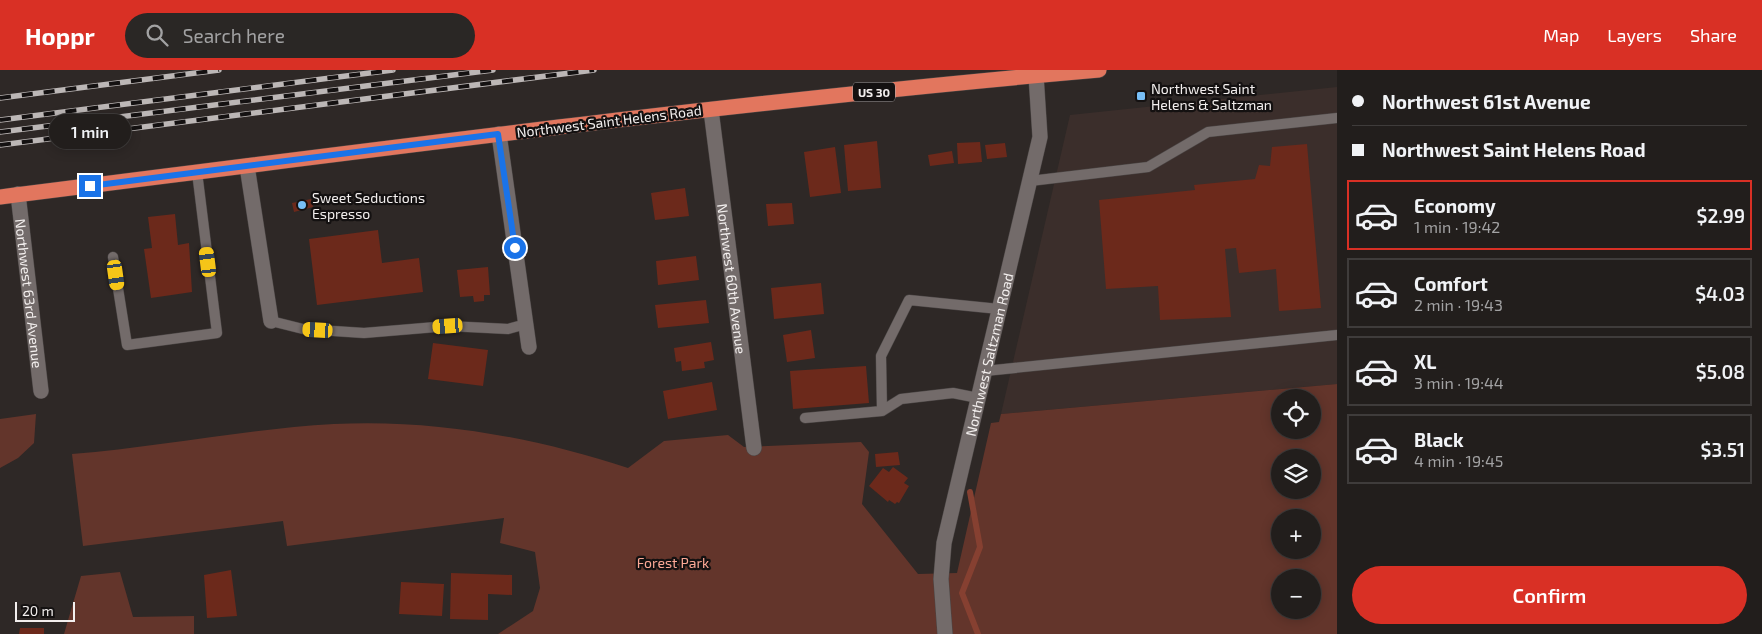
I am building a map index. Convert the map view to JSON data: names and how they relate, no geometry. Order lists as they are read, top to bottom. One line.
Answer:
{"streets":{"highway":["US 30","Northwest Saint Helens Road"],"street":["Northwest 60th Avenue","Northwest 63rd Avenue","Northwest Saltzman Road"]},"crossings":[["Northwest Saint Helens Road","Northwest 60th Avenue"],["Northwest Saint Helens Road","Northwest 63rd Avenue"],["Northwest Saint Helens Road","Northwest Saltzman Road"]],"parks":["Forest Park"],"places":{"transit":["Northwest Saint Helens & Saltzman"],"other":["Sweet Seductions Espresso"]},"scale_bar":"20 m","page":{"header":"Hoppr","search":"Search here","nav":["Map","Layers","Share"],"banner":["Northwest 61st Avenue","Northwest Saint Helens Road"],"bubble":"1 min","list":[{"name":"Economy","note":"1 min · 19:42","value":"$2.99"},{"name":"Comfort","note":"2 min · 19:43","value":"$4.03"},{"name":"XL","note":"3 min · 19:44","value":"$5.08"},{"name":"Black","note":"4 min · 19:45","value":"$3.51"}],"map_buttons":["+","−"],"buttons":"Confirm","scale":"20 m"}}
